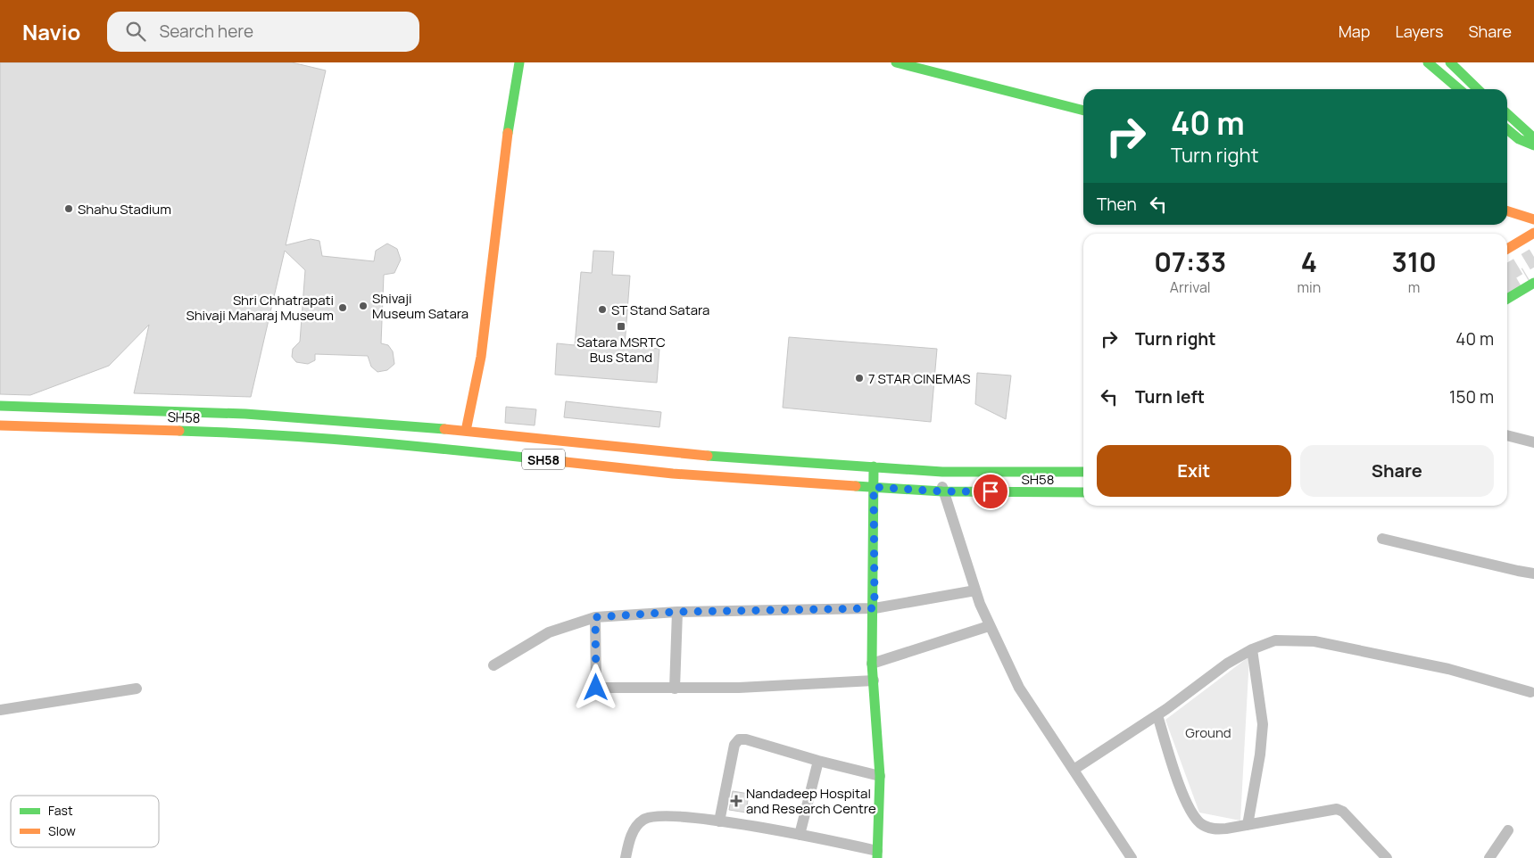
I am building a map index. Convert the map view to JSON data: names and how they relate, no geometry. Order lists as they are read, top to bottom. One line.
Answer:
{"streets":{"main road":["SH58"]},"parks":["Ground"],"places":{"other":["Shahu Stadium","Shivaji Museum Satara","Shri Chhatrapati Shivaji Maharaj Museum","ST Stand Satara","7 STAR CINEMAS"],"transit":["Satara MSRTC Bus Stand"],"health":["Nandadeep Hospital and Research Centre"]},"legend":["Fast","Slow"],"page":{"header":"Navio","search":"Search here","nav":["Map","Layers","Share"],"turn":["40 m","Turn right"],"then":"Then","eta":["07:33","Arrival","4","min","310","m"],"list":[{"name":"Turn right","value":"40 m"},{"name":"Turn left","value":"150 m"}],"buttons":["Exit","Share"]}}
